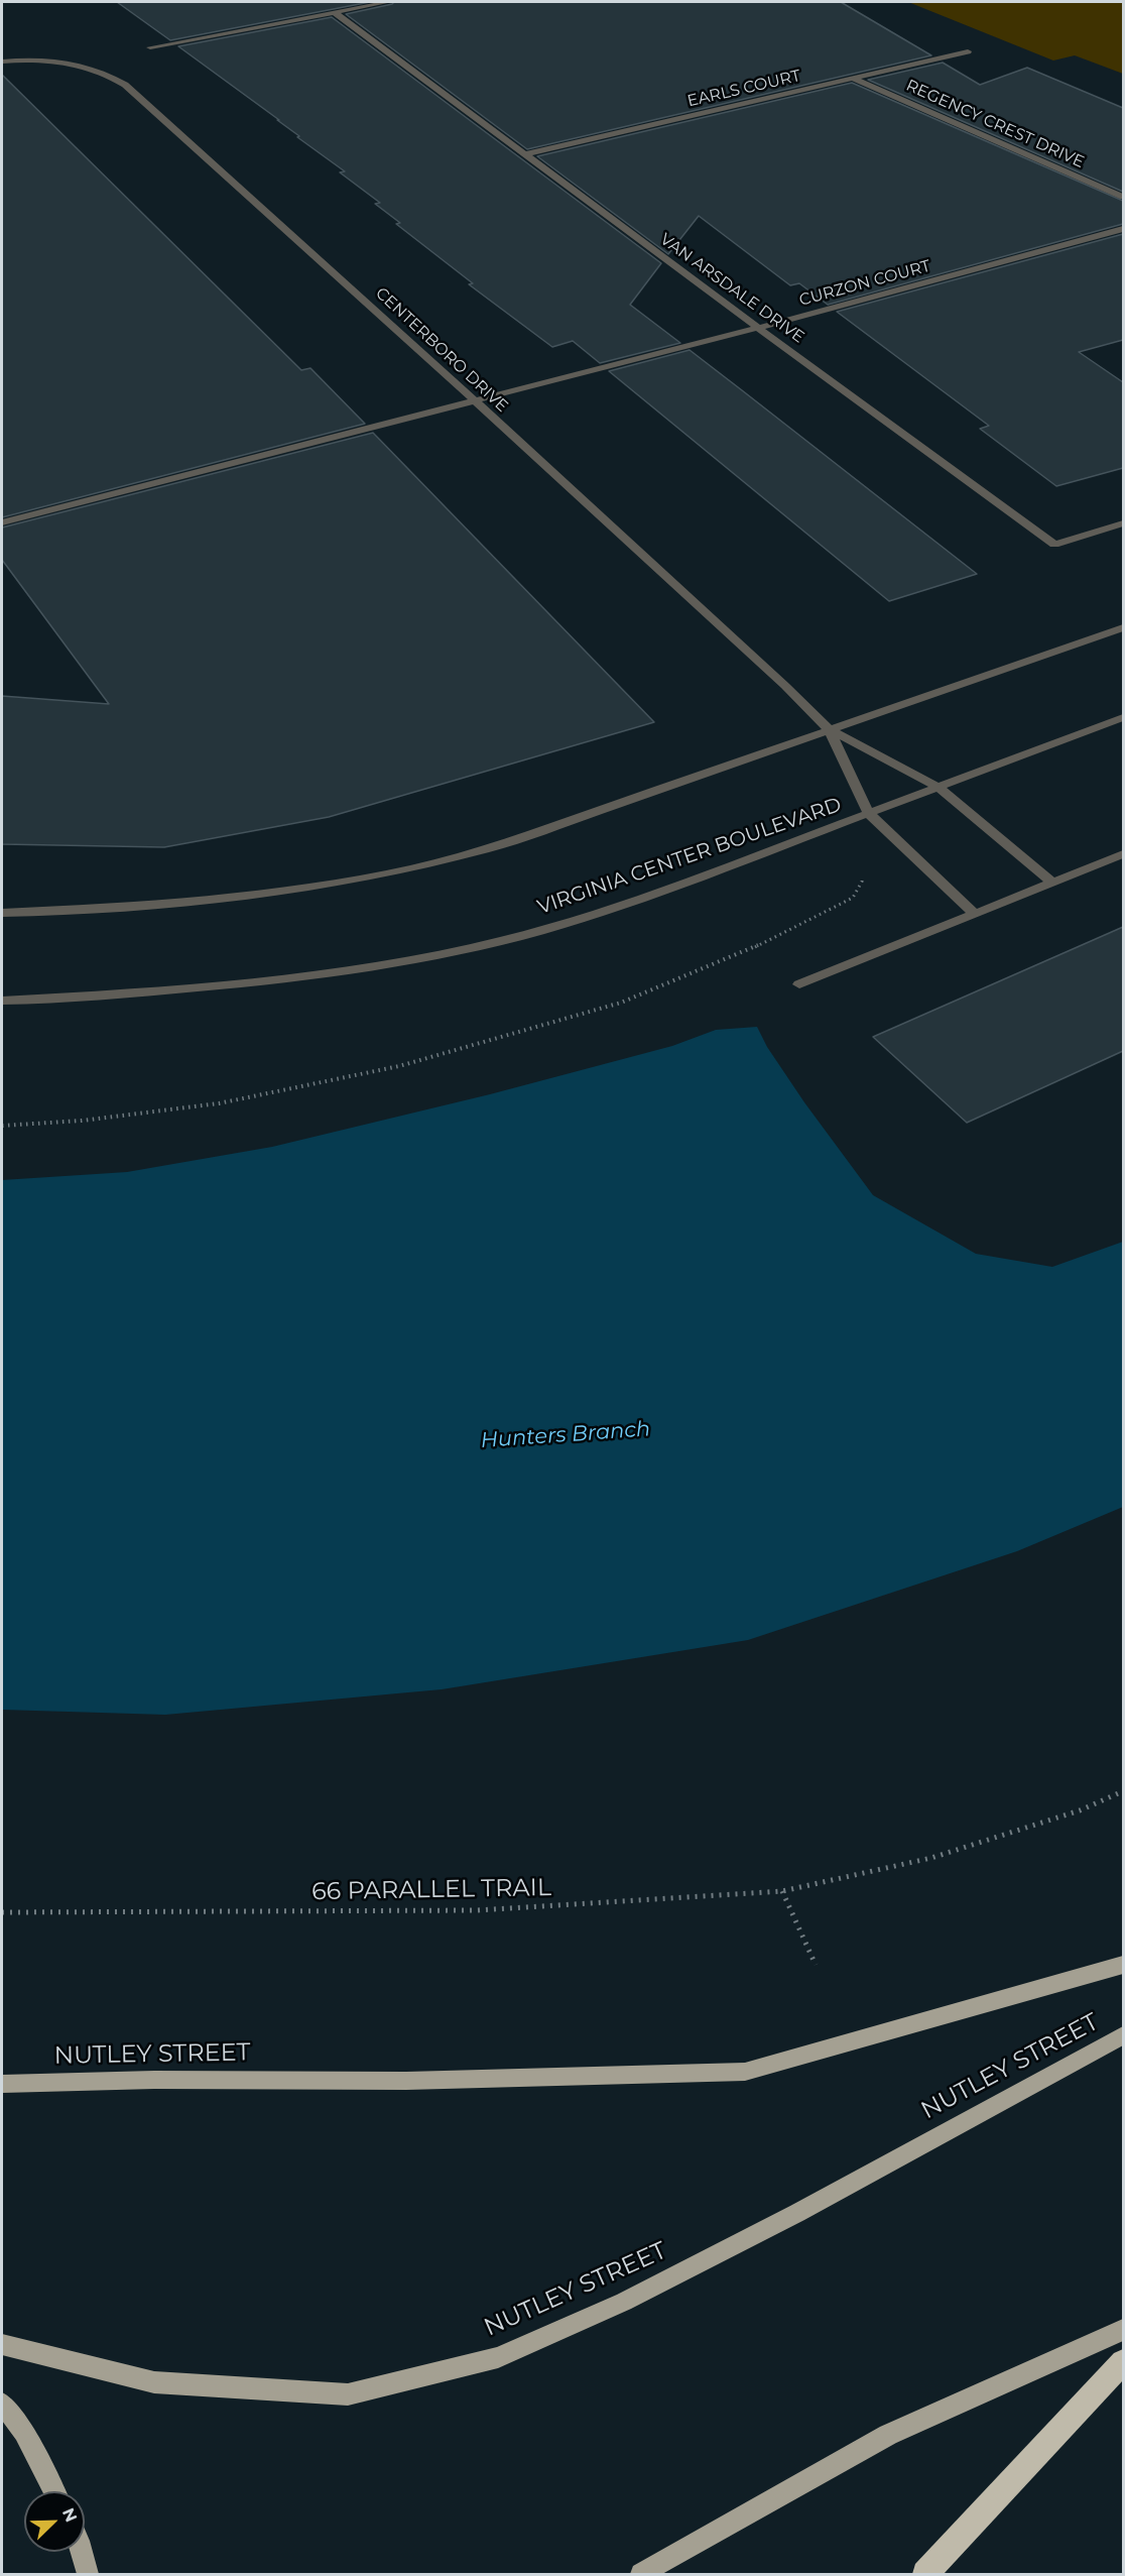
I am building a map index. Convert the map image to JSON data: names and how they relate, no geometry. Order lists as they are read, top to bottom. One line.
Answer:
{"streets":{"main road":["NUTLEY STREET"],"street":["EARLS COURT","REGENCY CREST DRIVE","CURZON COURT","VAN ARSDALE DRIVE","CENTERBORO DRIVE","VIRGINIA CENTER BOULEVARD"],"path":["66 PARALLEL TRAIL"]},"crossings":[["EARLS COURT","REGENCY CREST DRIVE"],["EARLS COURT","VAN ARSDALE DRIVE"],["CURZON COURT","VAN ARSDALE DRIVE"],["CURZON COURT","CENTERBORO DRIVE"]],"water":["Hunters Branch"],"north":"top right"}
